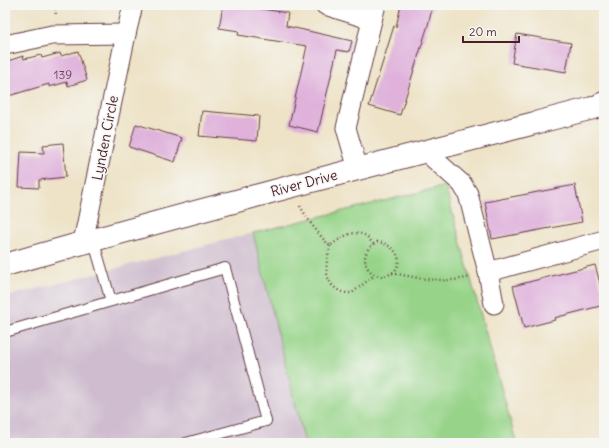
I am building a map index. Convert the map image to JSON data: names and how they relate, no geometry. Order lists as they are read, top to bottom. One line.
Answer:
{"streets":{"main road":["River Drive"],"street":["Lynden Circle"]},"crossings":[["Lynden Circle","River Drive"]],"house_numbers":["139"],"scale_bar":"20 m"}
